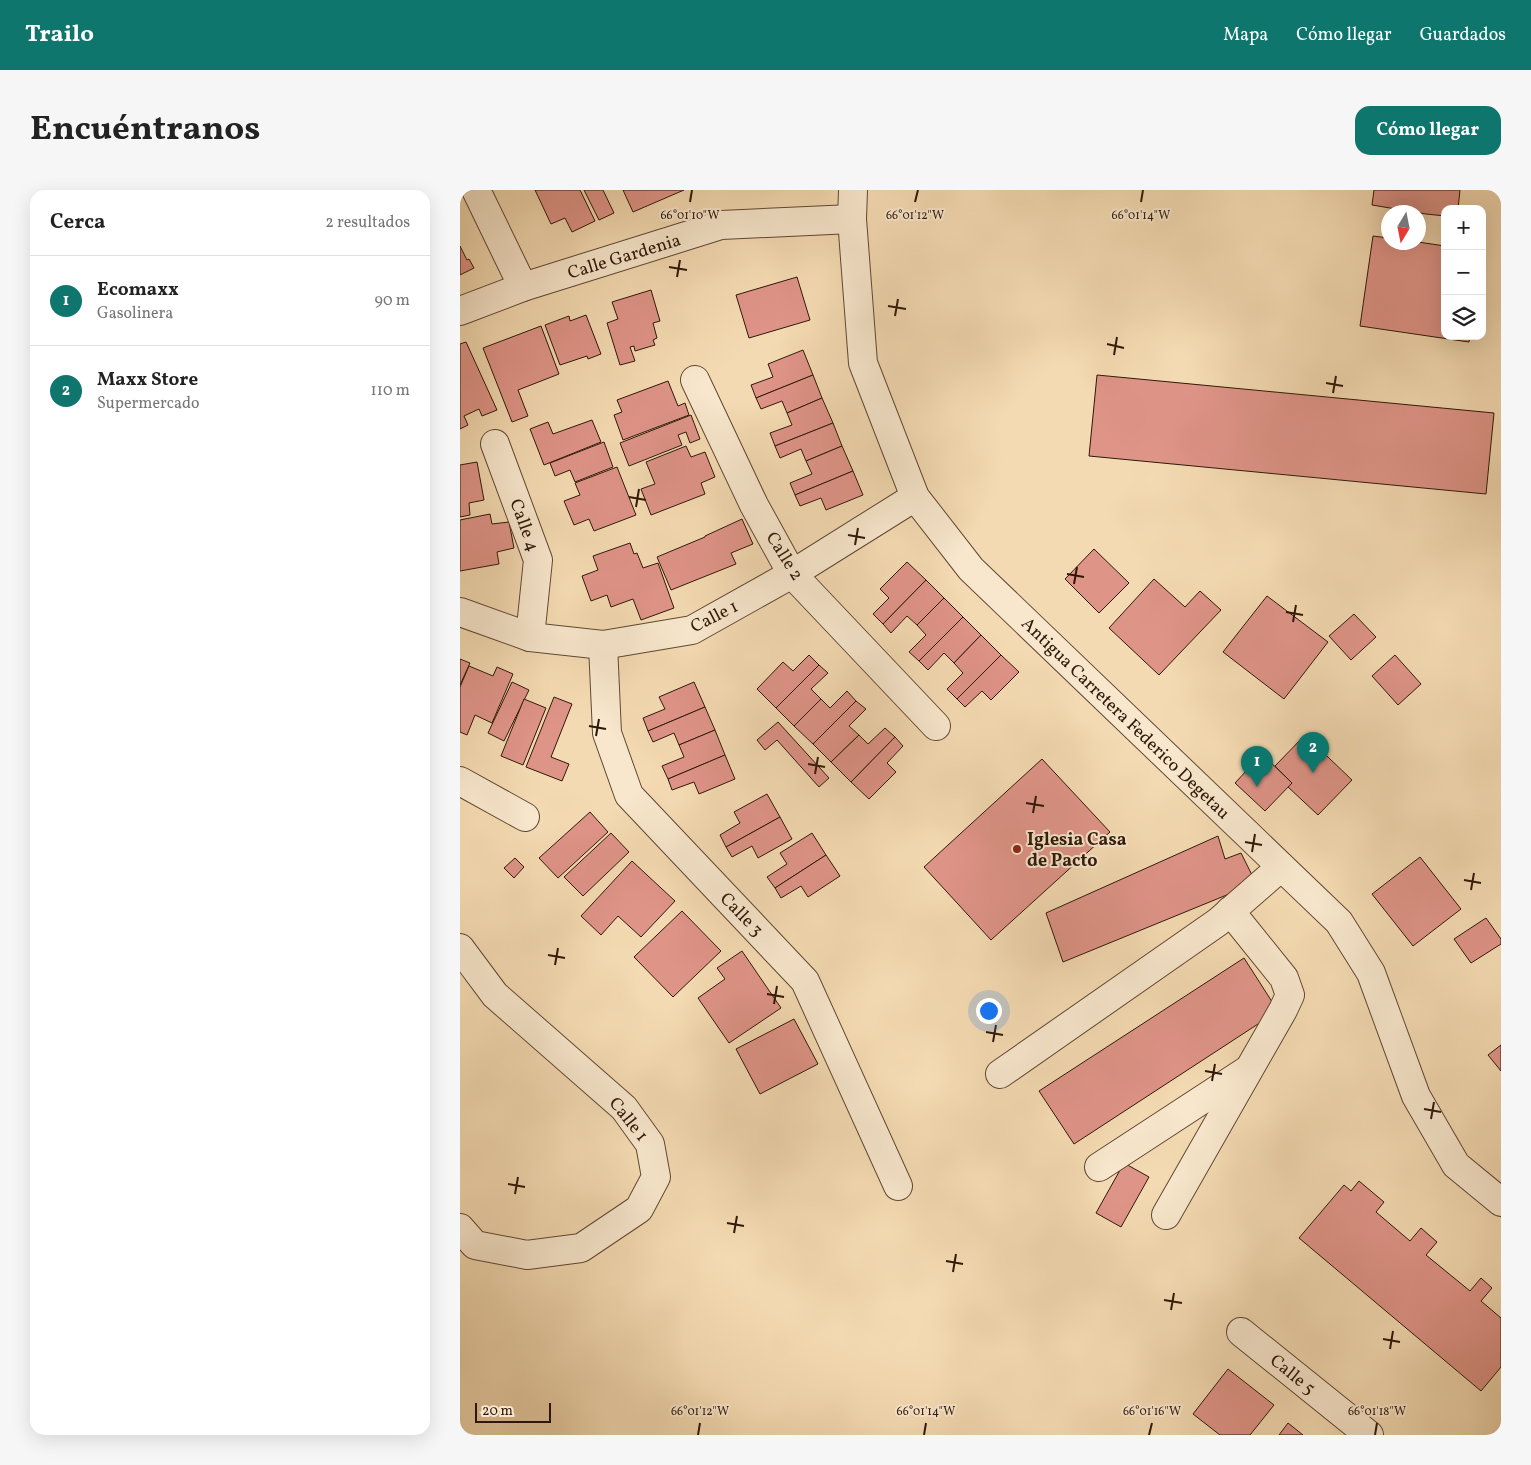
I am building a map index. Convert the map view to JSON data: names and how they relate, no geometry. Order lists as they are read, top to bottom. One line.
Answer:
{"streets":{"street":["Calle Gardenia","Calle 4","Calle 2","Calle 1","Antigua Carretera Federico Degetau","Calle 3","Calle 5"]},"crossings":[["Calle Gardenia","Antigua Carretera Federico Degetau"],["Calle 4","Calle 1"],["Calle 2","Calle 1"],["Calle 1","Antigua Carretera Federico Degetau"],["Calle 1","Calle 3"]],"places":["Iglesia Casa de Pacto"],"scale_bar":"20 m","north":"bottom","page":{"header":"Trailo","nav":["Mapa","Cómo llegar","Guardados"],"title":"Encuéntranos","buttons":"Cómo llegar","heading":["Cerca","2 resultados"],"map_buttons":["+","−"],"list":[{"mark":"1","name":"Ecomaxx","note":"Gasolinera","value":"90 m"},{"mark":"2","name":"Maxx Store","note":"Supermercado","value":"110 m"}],"pins":["2","1"],"scale":"20 m"},"coordinates":["66°01'10\"W","66°01'12\"W","66°01'14\"W","66°01'16\"W","66°01'18\"W"]}
